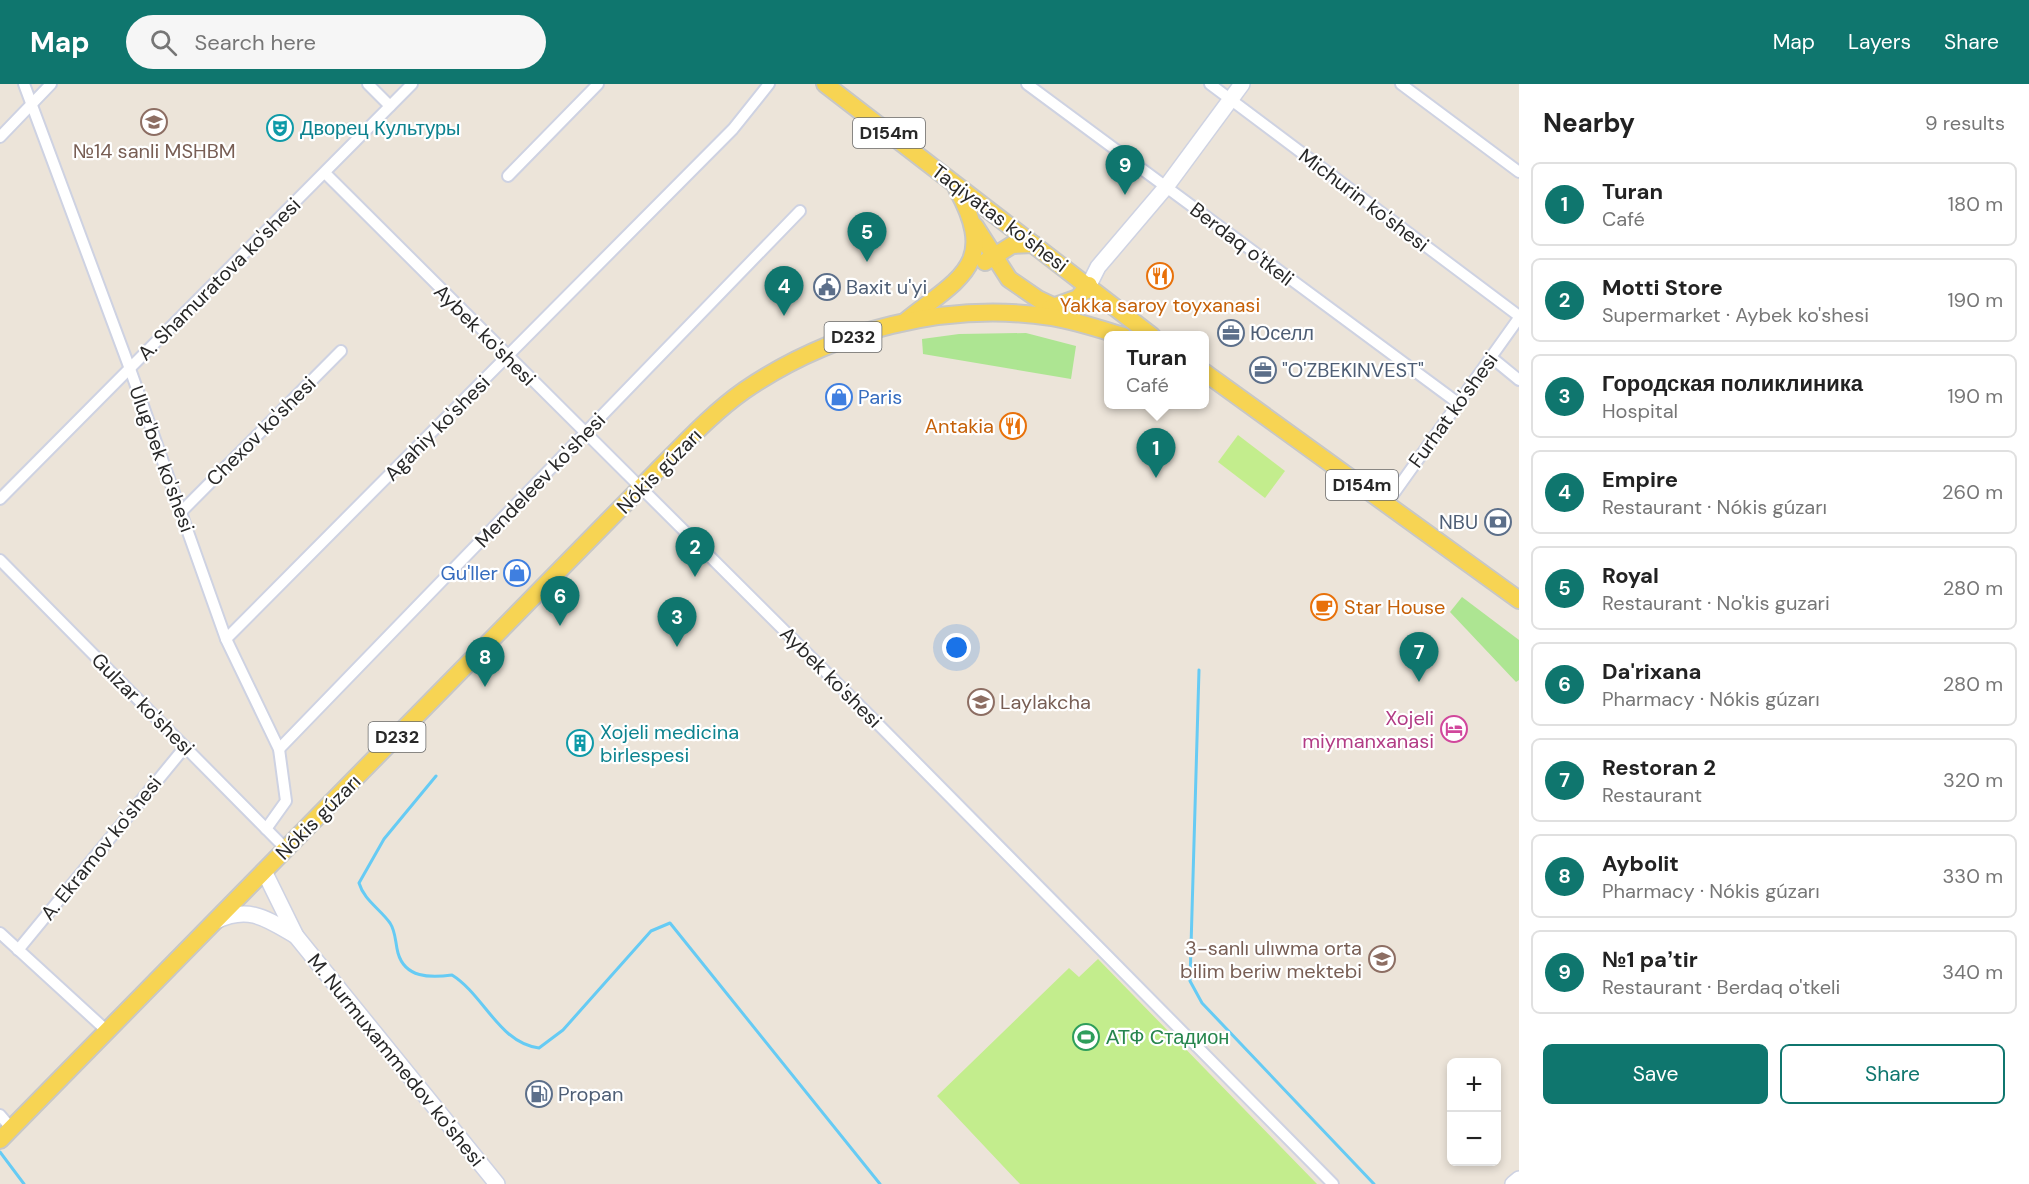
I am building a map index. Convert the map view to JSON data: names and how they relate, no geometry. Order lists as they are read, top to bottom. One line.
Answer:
{"streets":{"main road":["D154m","Taqiyatas ko'shesi","D232","Nókis gúzarı"],"street":["Michurin ko'shesi","Berdaq o'tkeli","A. Shamuratova ko'shesi","Aybek ko'shesi","Furhat ko'shesi","Agahiy ko'shesi","Chexov ko'shesi","Ulug'bek ko'shesi","Mendeleev ko'shesi","Gulzar ko'shesi","A. Ekramov ko'shesi","M. Nurmuxammedov ko'shesi"]},"crossings":[["D154m","Taqiyatas ko'shesi"],["D154m","D232"],["D154m","Furhat ko'shesi"],["Michurin ko'shesi","Furhat ko'shesi"],["Taqiyatas ko'shesi","D232"],["Berdaq o'tkeli","Furhat ko'shesi"],["A. Shamuratova ko'shesi","Aybek ko'shesi"],["A. Shamuratova ko'shesi","Ulug'bek ko'shesi"],["Aybek ko'shesi","Agahiy ko'shesi"],["Aybek ko'shesi","Nókis gúzarı"],["Aybek ko'shesi","Mendeleev ko'shesi"],["D232","Nókis gúzarı"],["Agahiy ko'shesi","Ulug'bek ko'shesi"],["Chexov ko'shesi","Ulug'bek ko'shesi"],["Ulug'bek ko'shesi","Mendeleev ko'shesi"],["Ulug'bek ko'shesi","Gulzar ko'shesi"],["Nókis gúzarı","Gulzar ko'shesi"],["Gulzar ko'shesi","A. Ekramov ko'shesi"]],"places":{"school or university":["№14 sanli MSHBM","Laylakcha","3-sanlı ulıwma orta bilim beriw mektebi"],"theatre":["Дворец Культуры"],"restaurant":["Yakka saroy toyxanasi","Antakia"],"public building":["Baxit u'yi"],"office":["Юселл","\"O'ZBEKINVEST\""],"shop":["Paris","Gu'ller"],"bank":["NBU"],"cafe":["Star House"],"hotel":["Xojeli miymanxanasi"],"building":["Xojeli medicina birlespesi"],"sports":["АТФ Стадион"],"fuel station":["Propan"]},"page":{"header":"Map","search":"Search here","nav":["Map","Layers","Share"],"heading":["Nearby","9 results"],"pins":["9","5","4","1","2","6","3","7","8"],"list":[{"mark":"1","name":"Turan","note":"Café","value":"180 m"},{"mark":"2","name":"Motti Store","note":"Supermarket · Aybek ko'shesi","value":"190 m"},{"mark":"3","name":"Городская поликлиника","note":"Hospital","value":"190 m"},{"mark":"4","name":"Empire","note":"Restaurant · Nókis gúzarı","value":"260 m"},{"mark":"5","name":"Royal","note":"Restaurant · No'kis guzari","value":"280 m"},{"mark":"6","name":"Da'rixana","note":"Pharmacy · Nókis gúzarı","value":"280 m"},{"mark":"7","name":"Restoran 2","note":"Restaurant","value":"320 m"},{"mark":"8","name":"Aybolit","note":"Pharmacy · Nókis gúzarı","value":"330 m"},{"mark":"9","name":"№1 paʼtir","note":"Restaurant · Berdaq o'tkeli","value":"340 m"}],"popup":["Turan","Café"],"buttons":["Save","Share"],"map_buttons":["+","−"]}}
